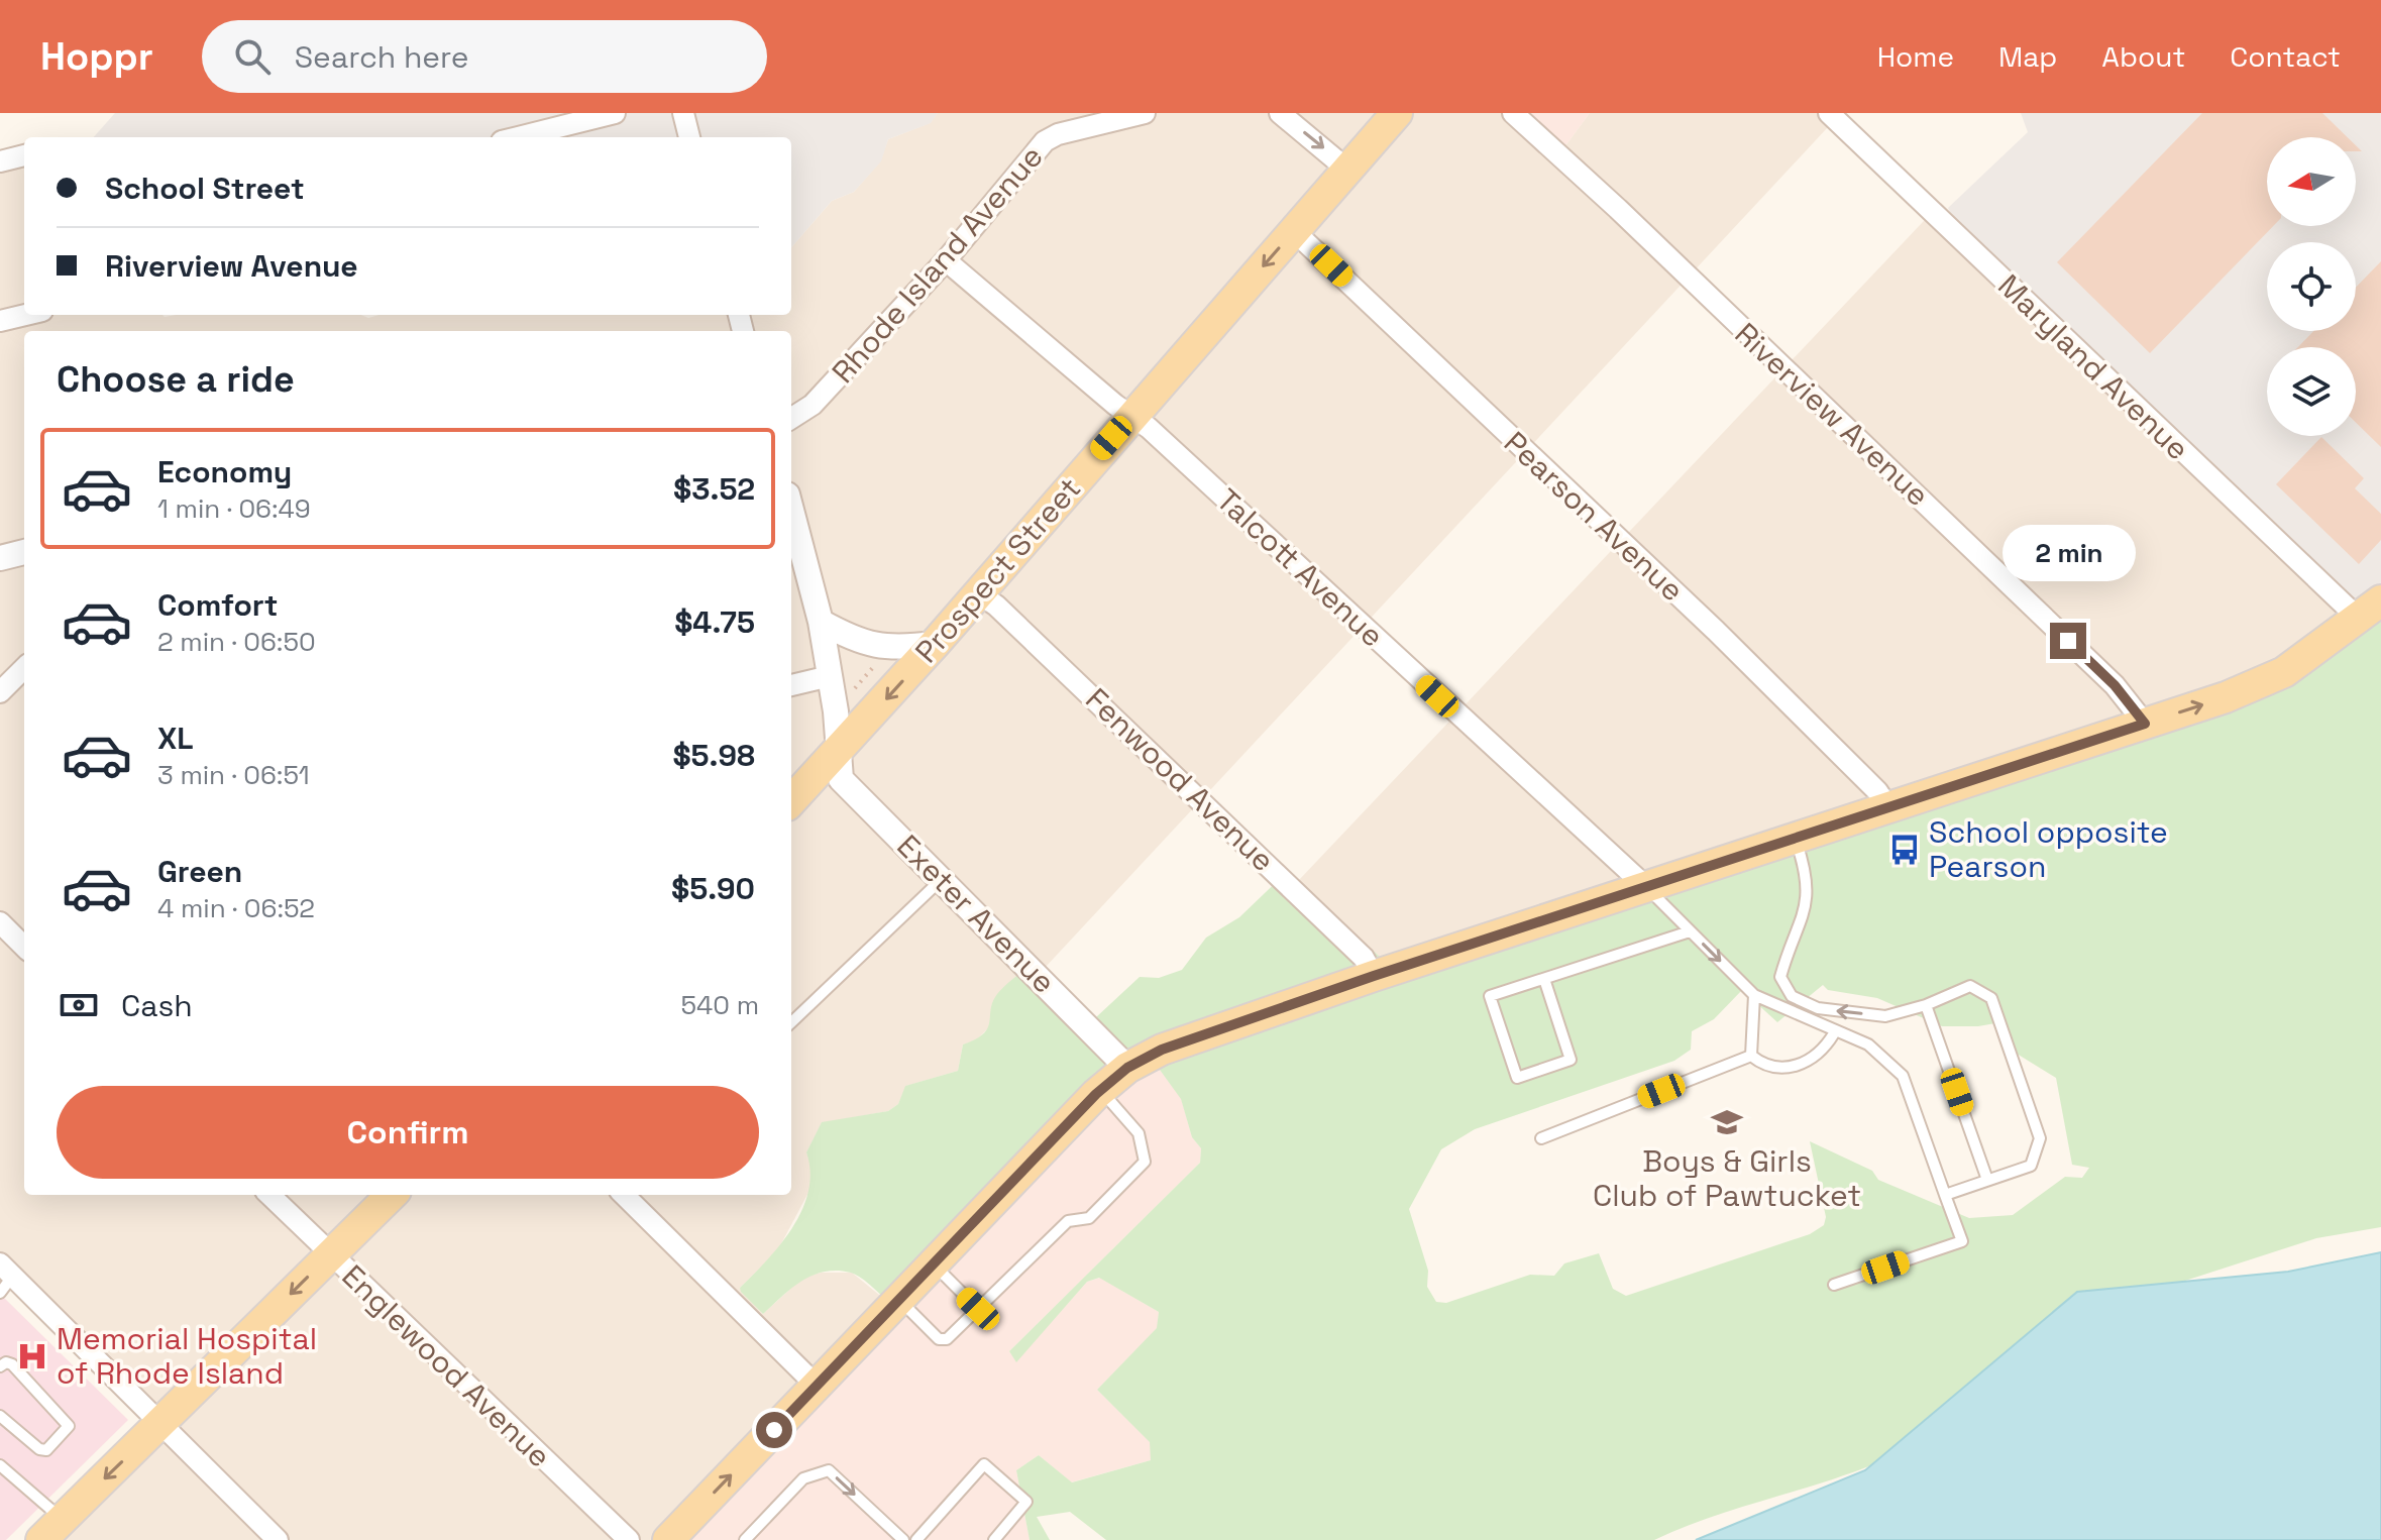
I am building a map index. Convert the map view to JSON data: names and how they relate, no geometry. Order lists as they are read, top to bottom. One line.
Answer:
{"streets":{"main road":["Prospect Street"],"street":["Rhode Island Avenue","Maryland Avenue","Riverview Avenue","Pearson Avenue","Talcott Avenue","Fenwood Avenue","Exeter Avenue","Englewood Avenue"]},"crossings":[["Rhode Island Avenue","Talcott Avenue"],["Pearson Avenue","Prospect Street"],["Talcott Avenue","Prospect Street"],["Prospect Street","Fenwood Avenue"],["Prospect Street","Exeter Avenue"]],"one_way":["Prospect Street"],"places":{"bus stop":["School opposite Pearson"],"school or university":["Boys & Girls Club of Pawtucket"],"hospital":["Memorial Hospital of Rhode Island"]},"north":"left","page":{"header":"Hoppr","search":"Search here","nav":["Home","Map","About","Contact"],"banner":["School Street","Riverview Avenue"],"heading":"Choose a ride","list":[{"name":"Economy","note":"1 min · 06:49","value":"$3.52"},{"name":"Comfort","note":"2 min · 06:50","value":"$4.75"},{"name":"XL","note":"3 min · 06:51","value":"$5.98"},{"name":"Green","note":"4 min · 06:52","value":"$5.90"}],"bubble":"2 min","pay":["Cash","540 m"],"buttons":"Confirm"}}
